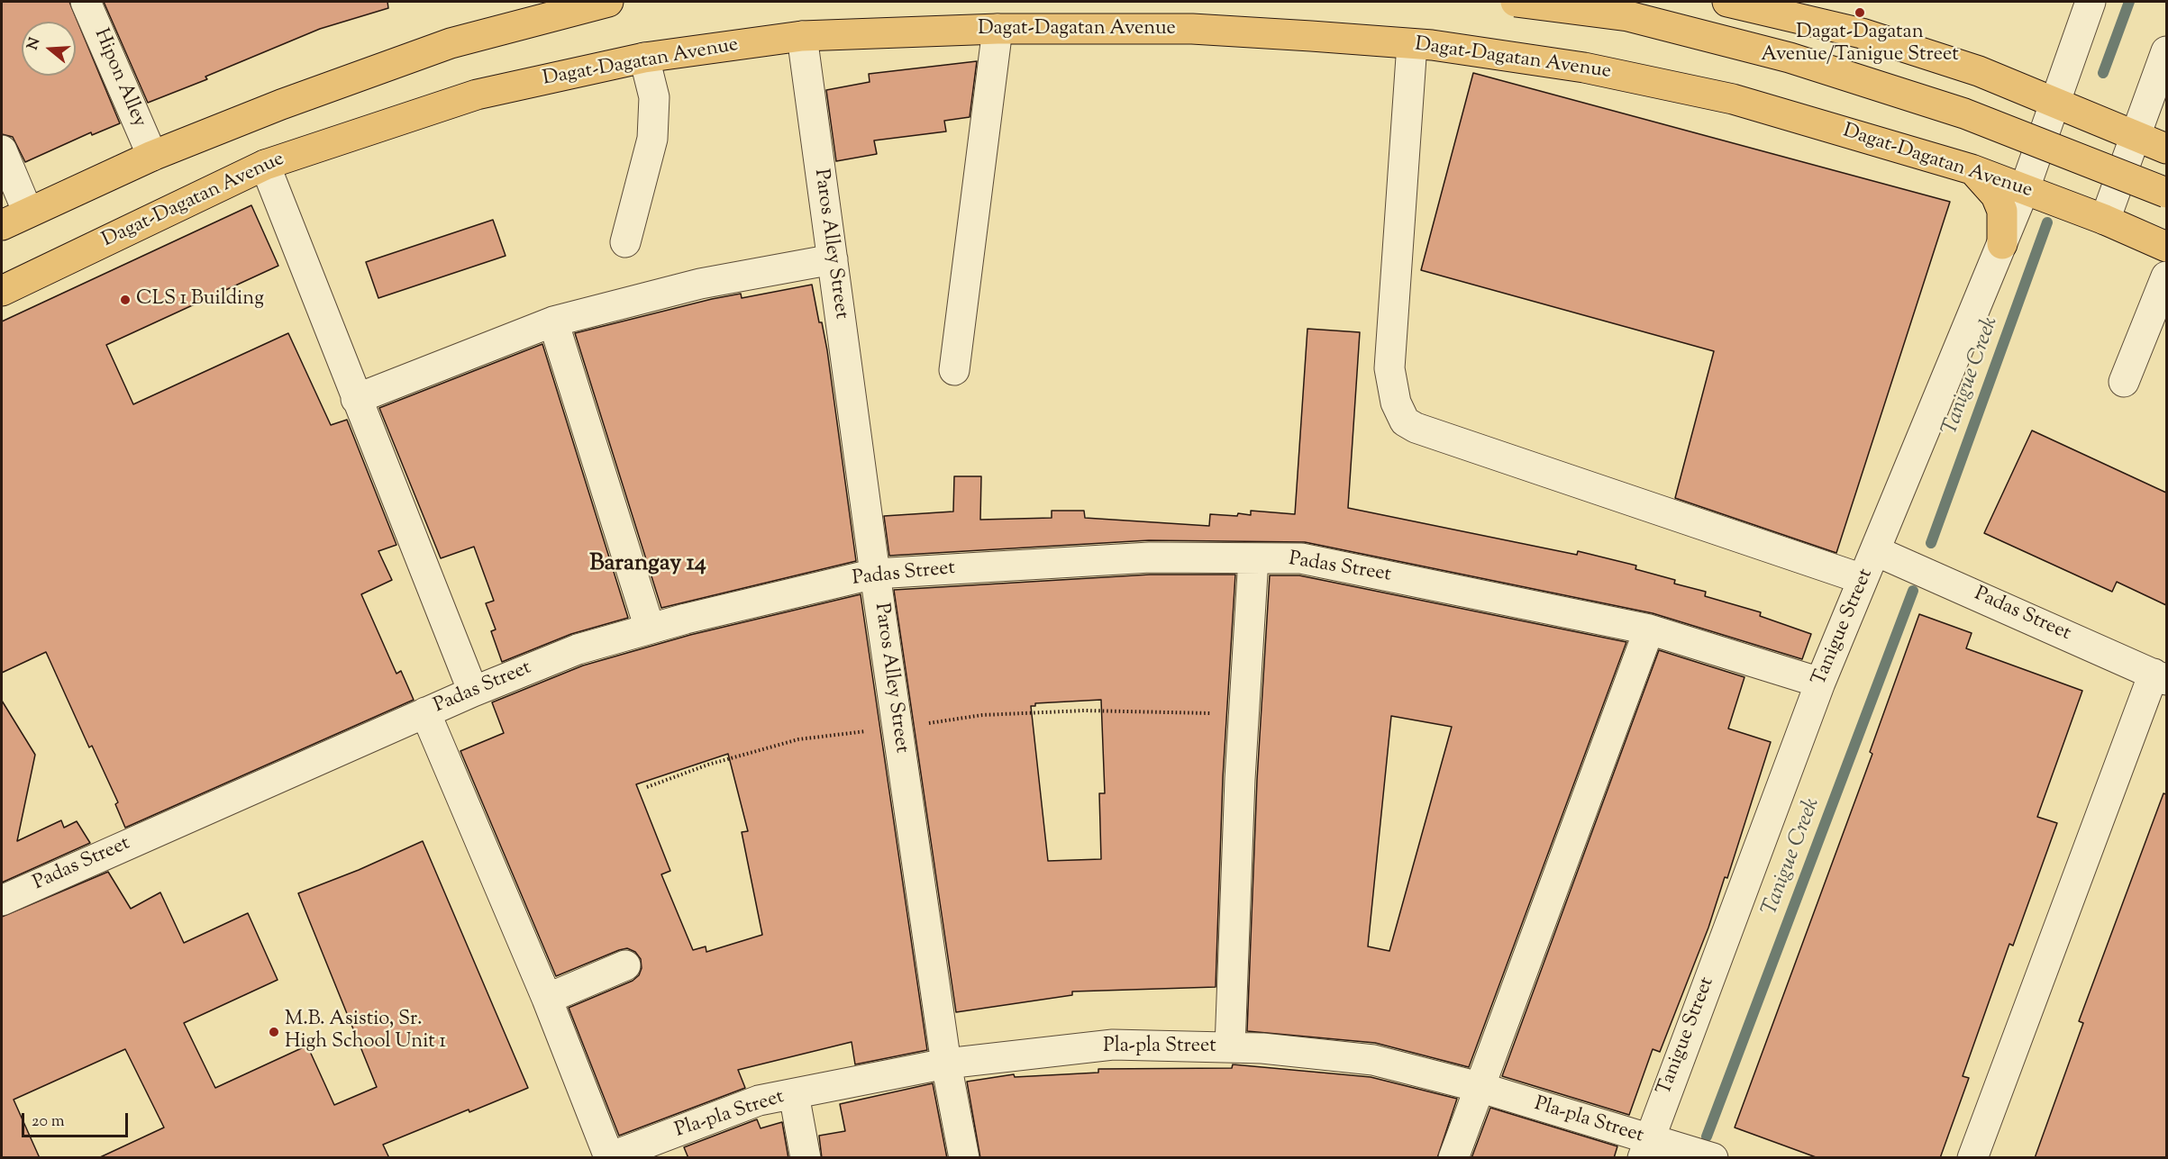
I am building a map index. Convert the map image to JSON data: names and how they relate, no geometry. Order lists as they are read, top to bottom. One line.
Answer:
{"streets":{"main road":["Dagat-Dagatan Avenue"],"street":["Hipon Alley","Paros Alley Street","Padas Street","Tanigue Street","Pla-pla Street"]},"crossings":[["Dagat-Dagatan Avenue","Paros Alley Street"],["Dagat-Dagatan Avenue","Tanigue Street"],["Paros Alley Street","Padas Street"],["Paros Alley Street","Pla-pla Street"],["Padas Street","Tanigue Street"],["Tanigue Street","Pla-pla Street"]],"districts":["Barangay 14"],"water":["Tanigue Creek"],"places":["Dagat-Dagatan Avenue/Tanigue Street","CLS 1 Building","M.B. Asistio, Sr. High School Unit 1"],"scale_bar":"20 m","north":"left"}
